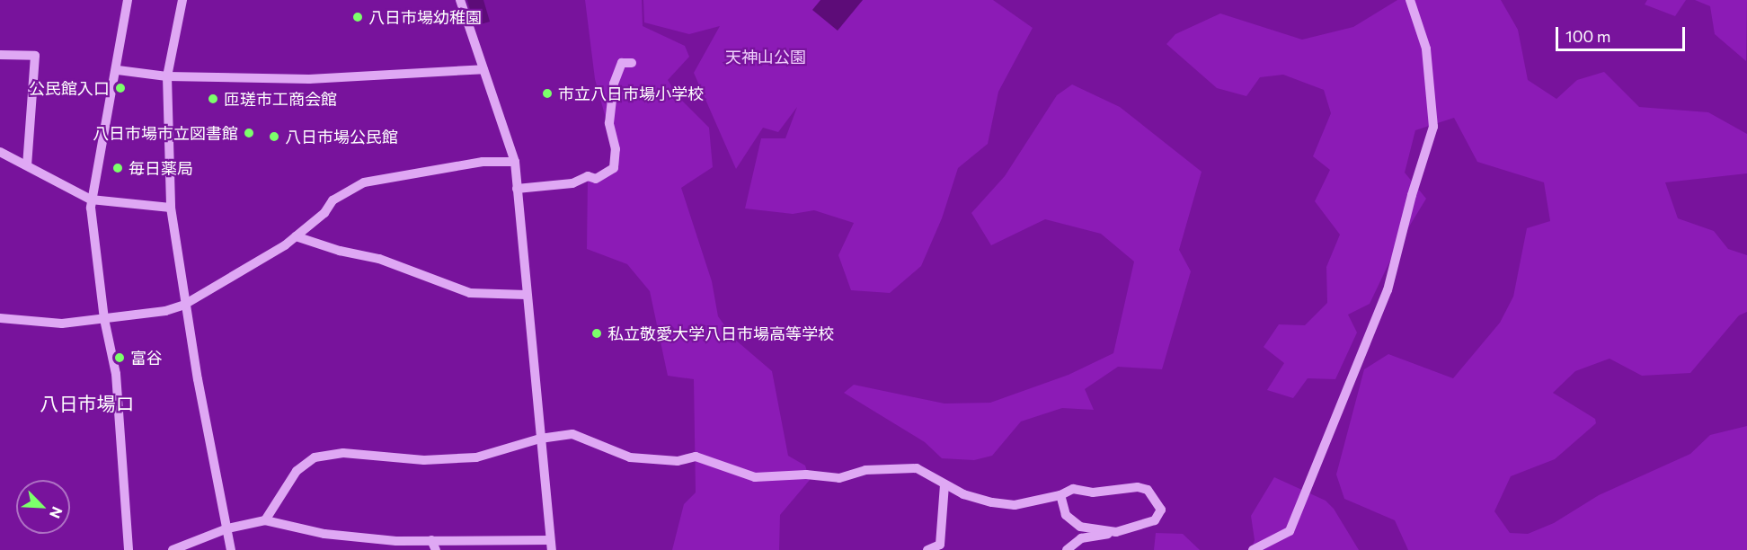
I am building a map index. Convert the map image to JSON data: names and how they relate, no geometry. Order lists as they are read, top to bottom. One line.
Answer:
{"districts":["八日市場ロ"],"parks":["天神山公園"],"places":["八日市場幼稚園","公民館入口","市立八日市場小学校","匝瑳市工商会館","八日市場市立図書館","八日市場公民館","毎日薬局","私立敬愛大学八日市場高等学校","富谷"],"scale_bar":"100 m","north":"bottom right"}
